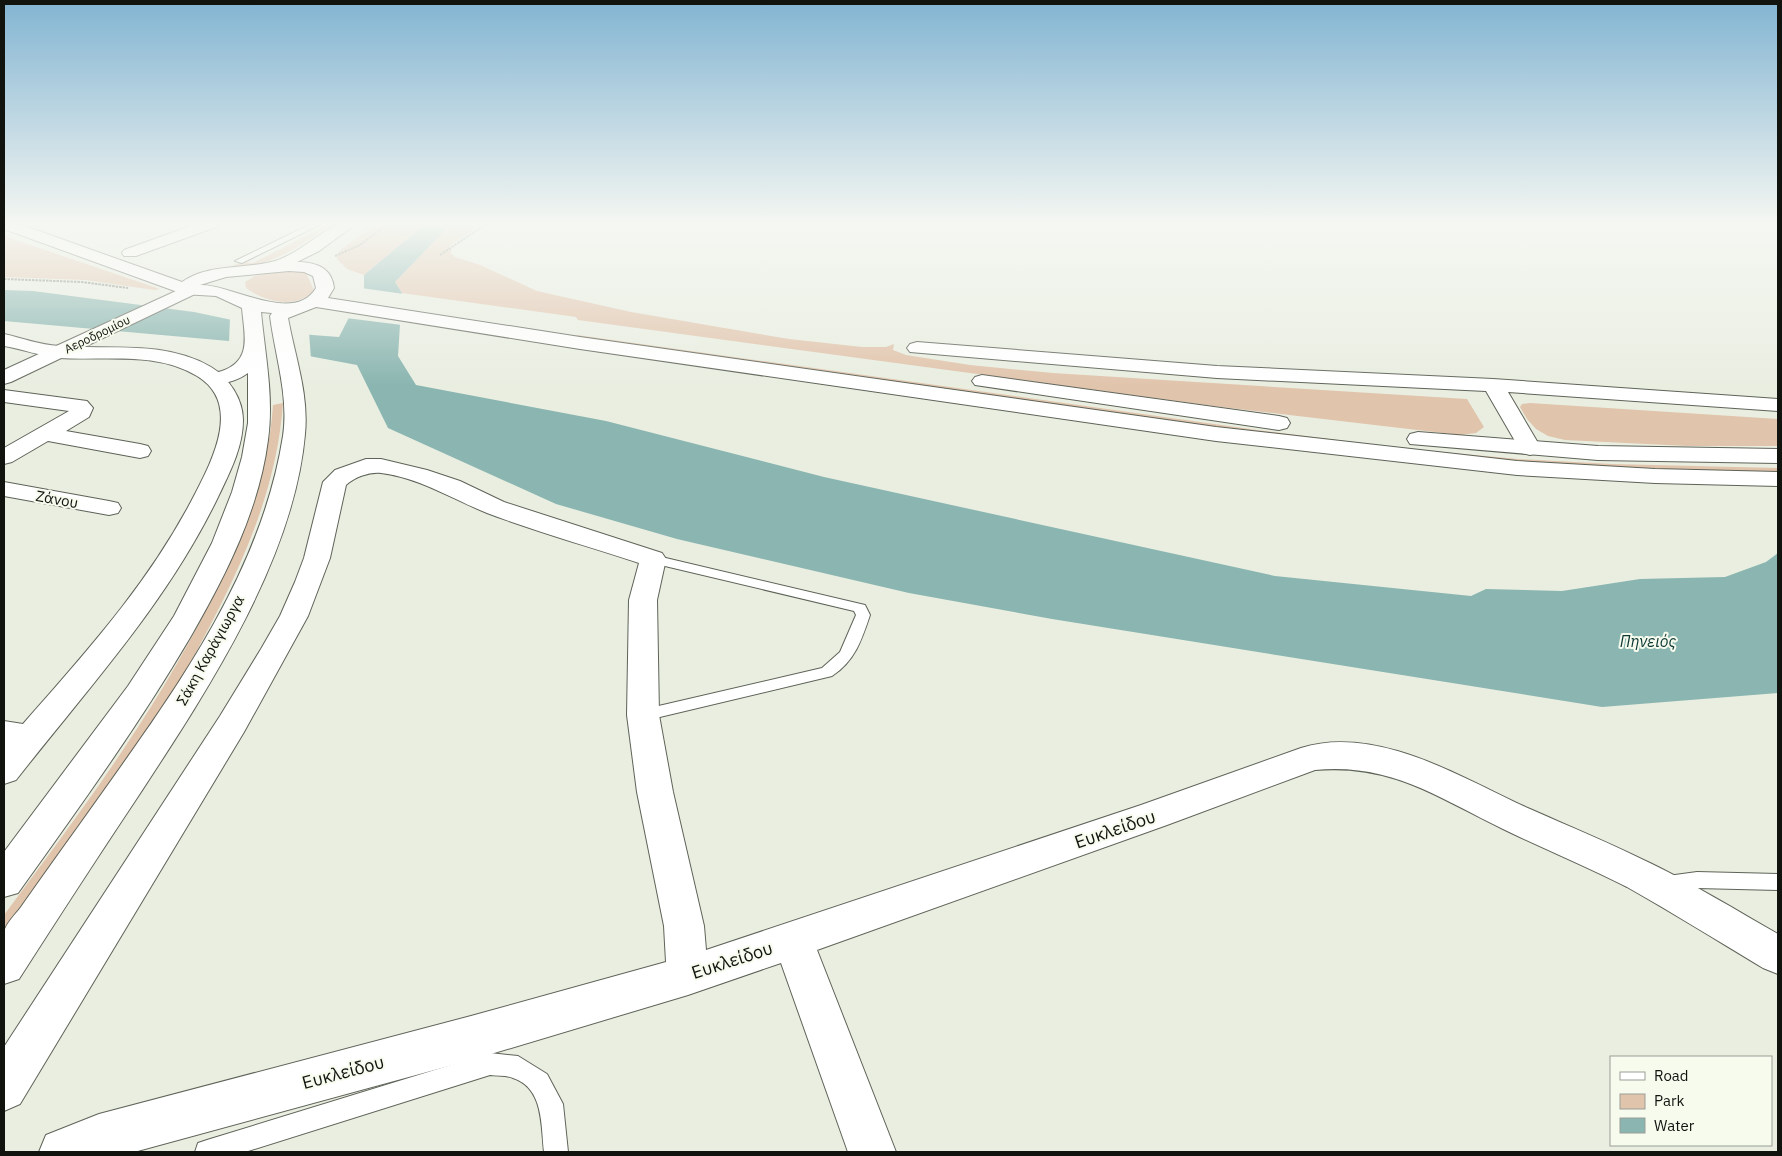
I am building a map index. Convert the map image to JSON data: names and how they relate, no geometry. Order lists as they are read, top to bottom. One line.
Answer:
{"streets":{"main road":["Αεροδρομίου","Ζάνου","Σάκη Καράγιωργα","Ευκλείδου"]},"water":["Πηνειός"],"legend":["Road","Park","Water"]}
